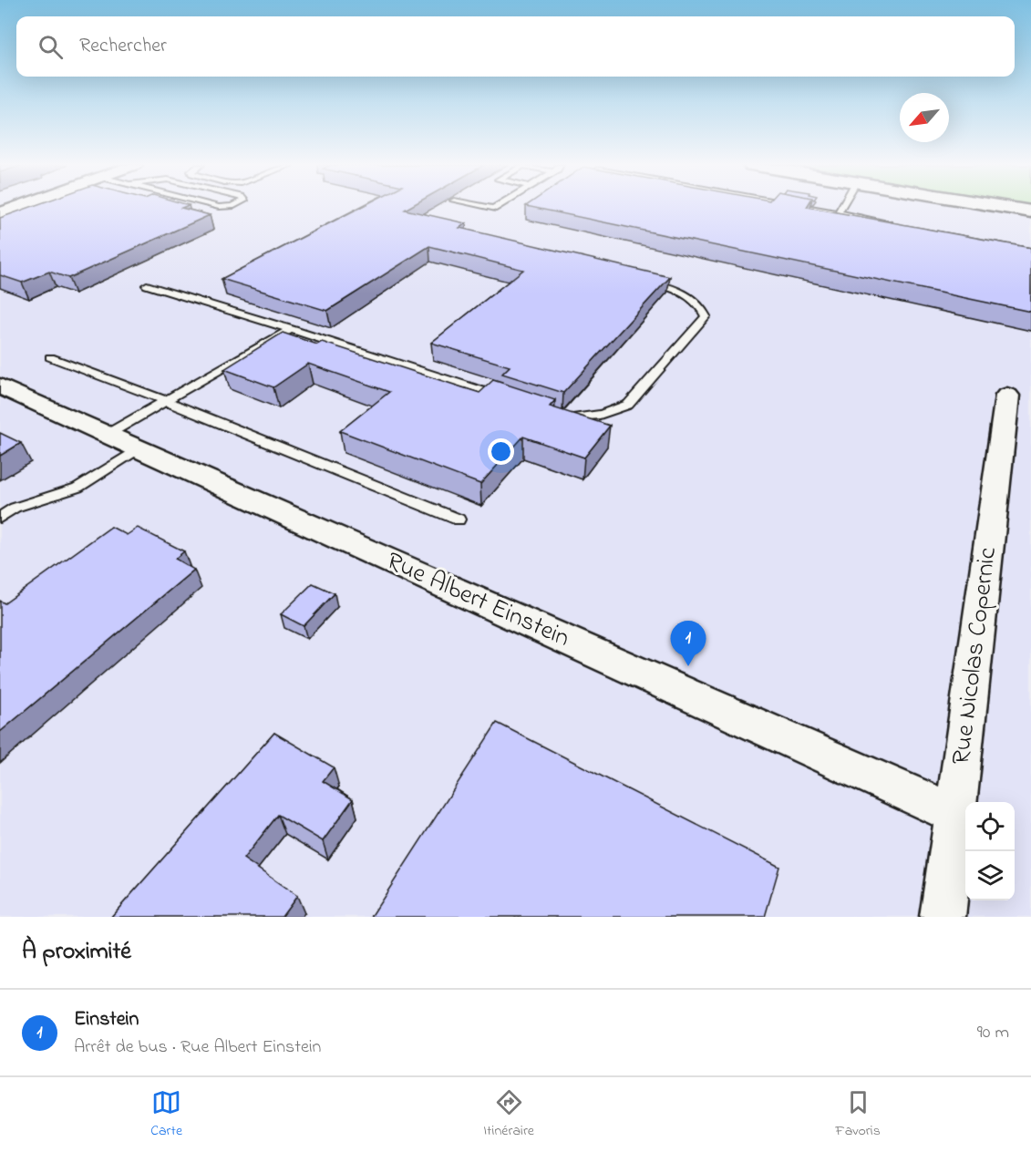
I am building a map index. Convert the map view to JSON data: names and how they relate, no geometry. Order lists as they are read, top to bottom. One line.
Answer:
{"streets":{"street":["Rue Albert Einstein","Rue Nicolas Copernic"]},"crossings":[["Rue Albert Einstein","Rue Nicolas Copernic"]],"north":"bottom left","page":{"search":"Rechercher","pins":"1","heading":"À proximité","list":[{"mark":"1","name":"Einstein","note":"Arrêt de bus · Rue Albert Einstein","value":"90 m"}],"nav":["Carte","Itinéraire","Favoris"]}}
